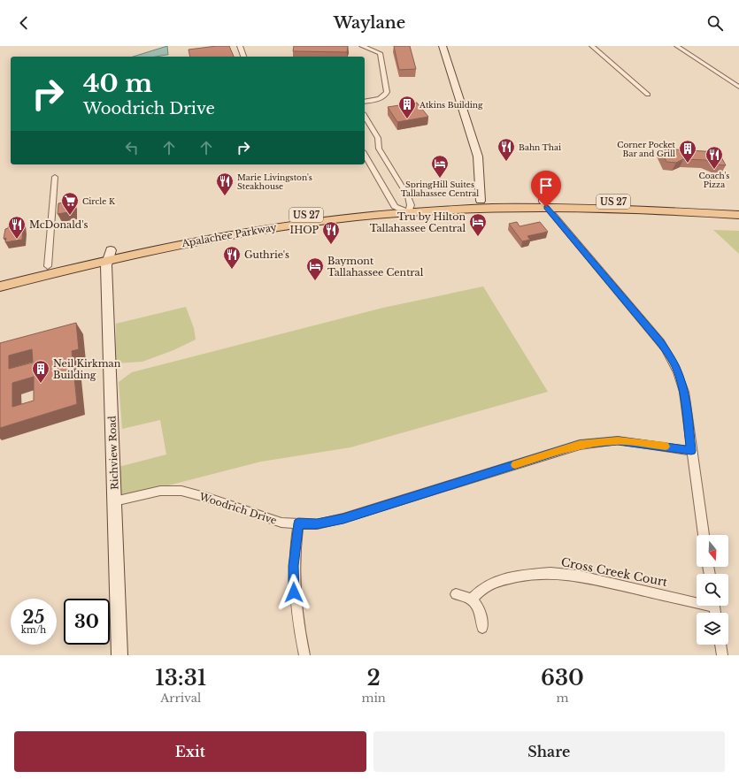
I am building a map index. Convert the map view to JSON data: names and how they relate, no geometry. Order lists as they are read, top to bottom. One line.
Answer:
{"streets":{"main road":["US 27","Apalachee Parkway"],"street":["Richview Road","Woodrich Drive","Cross Creek Court"]},"crossings":[["Apalachee Parkway","Richview Road"],["Richview Road","Woodrich Drive"]],"places":{"building":["Atkins Building","Corner Pocket Bar and Grill","Neil Kirkman Building"],"restaurant":["Bahn Thai","Coach's Pizza","Marie Livingston's Steakhouse","McDonald's","IHOP","Guthrie's"],"hotel":["SpringHill Suites Tallahassee Central","Tru by Hilton Tallahassee Central","Baymont Tallahassee Central"],"supermarket":["Circle K"]},"north":"bottom","page":{"header":"Waylane","turn":["40 m","Woodrich Drive"],"speed":"25 km/h","limit":"30","eta":["13:31","Arrival","2","min","630","m"],"buttons":["Exit","Share"]}}
